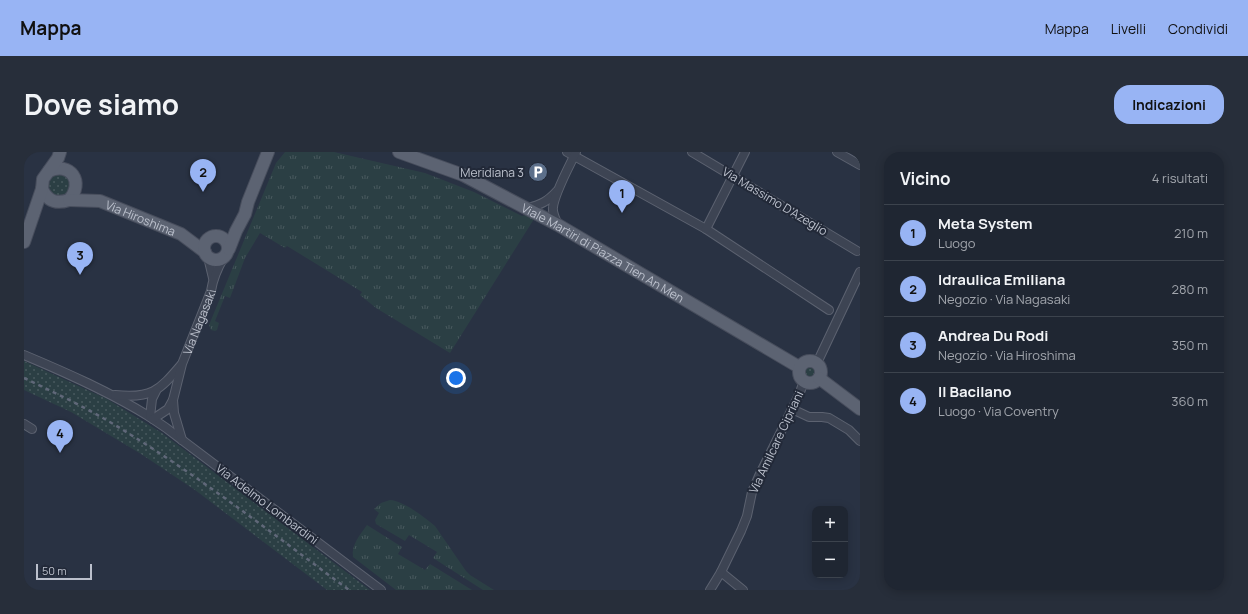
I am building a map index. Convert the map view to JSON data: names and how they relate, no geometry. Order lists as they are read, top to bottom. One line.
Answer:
{"streets":{"main road":["Via Hiroshima","Viale Martiri di Piazza Tien An Men","Via Nagasaki"],"street":["Via Massimo D'Azeglio","Via Amilcare Cipriani","Via Adelmo Lombardini"]},"crossings":[["Via Hiroshima","Via Nagasaki"],["Viale Martiri di Piazza Tien An Men","Via Amilcare Cipriani"],["Via Nagasaki","Via Adelmo Lombardini"]],"places":{"parking":["Meridiana 3"]},"scale_bar":"50 m","page":{"header":"Mappa","nav":["Mappa","Livelli","Condividi"],"title":"Dove siamo","buttons":"Indicazioni","heading":["Vicino","4 risultati"],"pins":["2","1","3","4"],"list":[{"mark":"1","name":"Meta System","note":"Luogo","value":"210 m"},{"mark":"2","name":"Idraulica Emiliana","note":"Negozio · Via Nagasaki","value":"280 m"},{"mark":"3","name":"Andrea Du Rodi","note":"Negozio · Via Hiroshima","value":"350 m"},{"mark":"4","name":"Il Bacilano","note":"Luogo · Via Coventry","value":"360 m"}],"map_buttons":["+","−"],"scale":"50 m"}}
